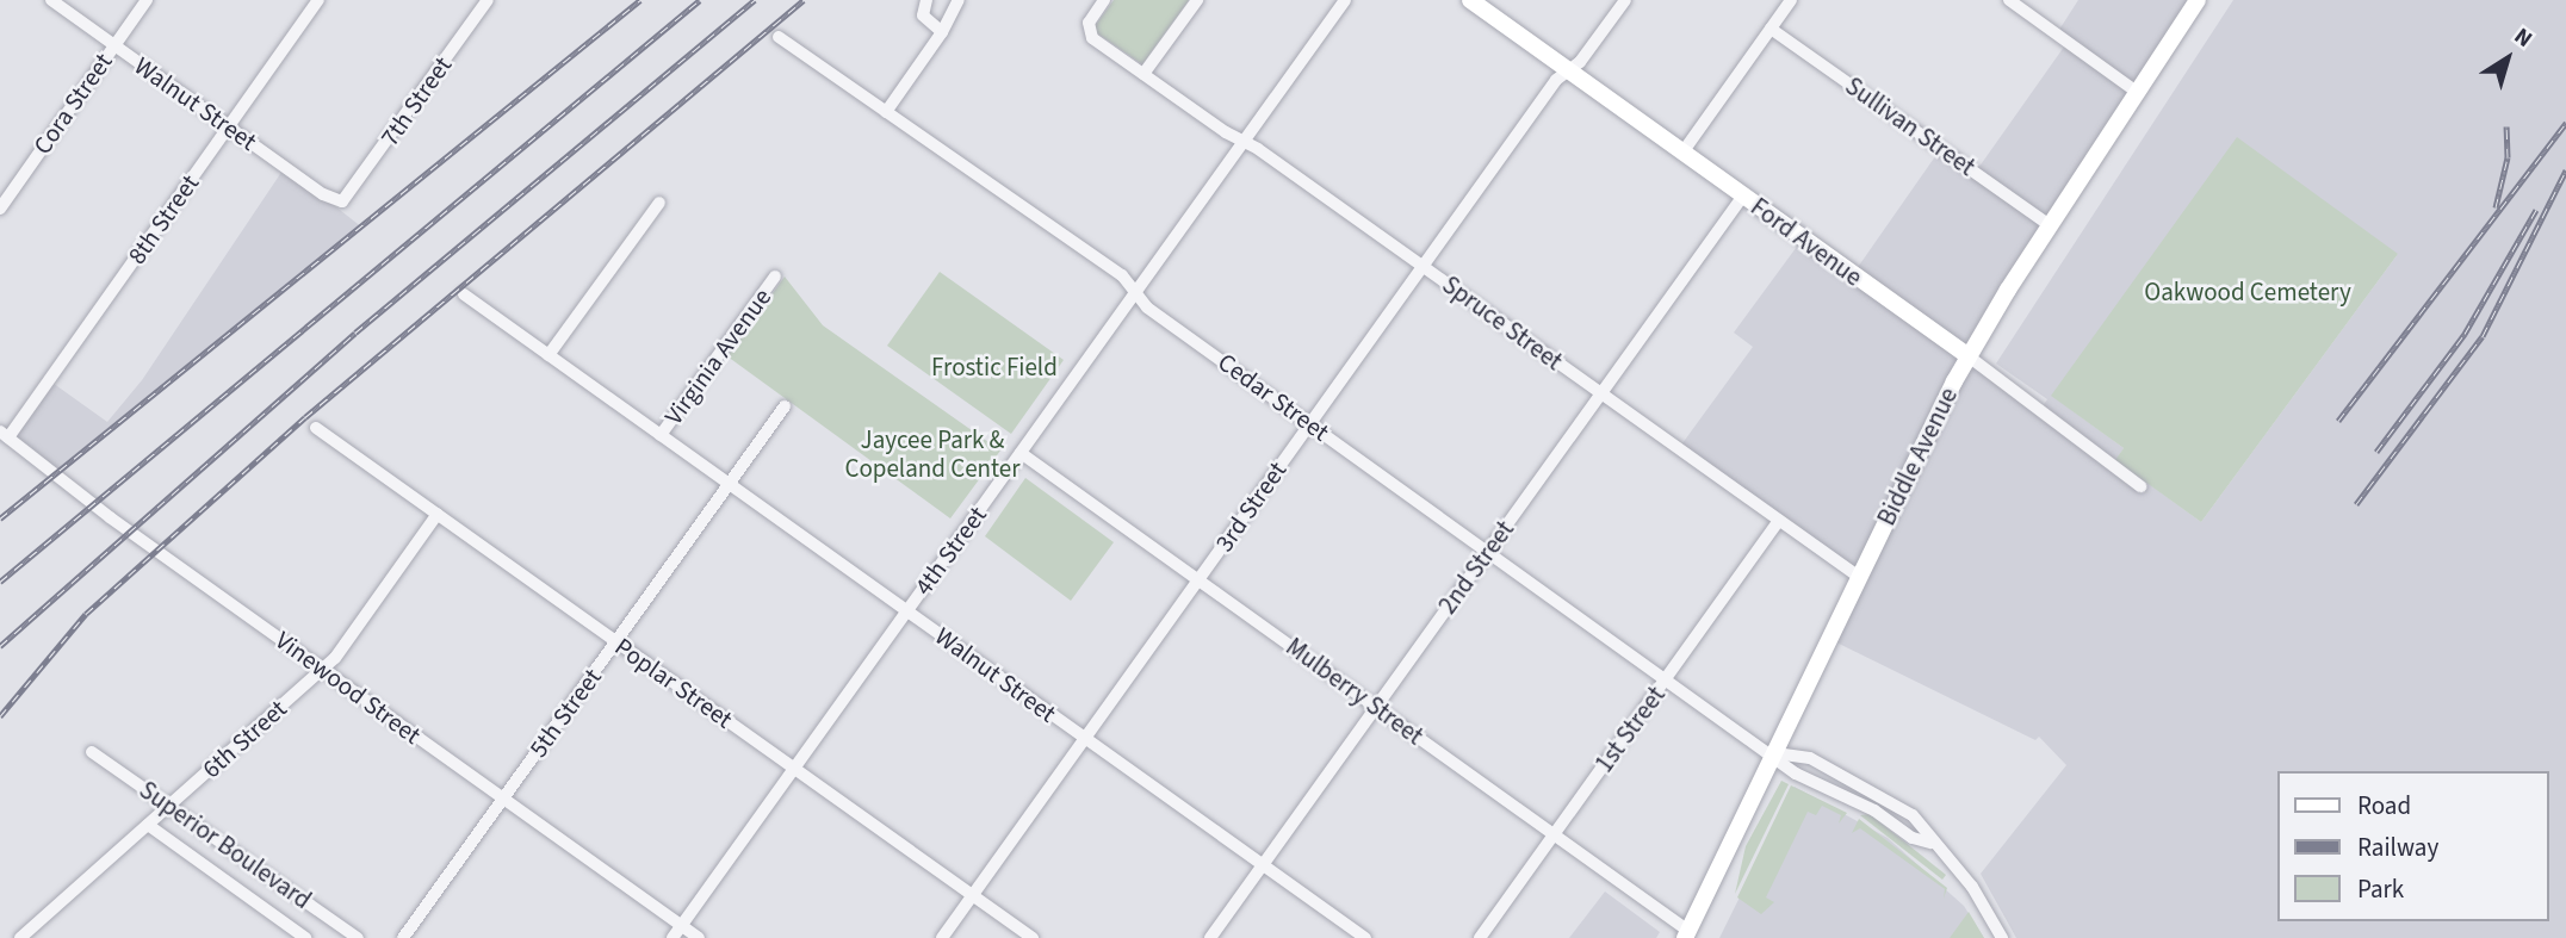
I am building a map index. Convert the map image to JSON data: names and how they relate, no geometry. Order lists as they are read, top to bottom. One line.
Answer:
{"streets":{"main road":["Ford Avenue","Biddle Avenue"],"street":["7th Street","Cora Street","Walnut Street","Sullivan Street","8th Street","Spruce Street","Virginia Avenue","Cedar Street","3rd Street","4th Street","2nd Street","Poplar Street","Vinewood Street","Mulberry Street","5th Street","1st Street","6th Street","Superior Boulevard"]},"crossings":[["7th Street","Walnut Street"],["Cora Street","Walnut Street"],["Walnut Street","8th Street"],["Walnut Street","Virginia Avenue"],["Walnut Street","3rd Street"],["Walnut Street","4th Street"],["Walnut Street","2nd Street"],["Walnut Street","5th Street"],["Sullivan Street","Biddle Avenue"],["8th Street","Vinewood Street"],["Ford Avenue","Biddle Avenue"],["Ford Avenue","3rd Street"],["Ford Avenue","2nd Street"],["Spruce Street","Biddle Avenue"],["Spruce Street","3rd Street"],["Spruce Street","4th Street"],["Spruce Street","2nd Street"],["Spruce Street","1st Street"],["Cedar Street","Biddle Avenue"],["Cedar Street","3rd Street"],["Cedar Street","4th Street"],["Cedar Street","2nd Street"],["Cedar Street","1st Street"],["Biddle Avenue","Mulberry Street"],["3rd Street","Poplar Street"],["3rd Street","Mulberry Street"],["4th Street","Poplar Street"],["4th Street","Vinewood Street"],["4th Street","Mulberry Street"],["2nd Street","Mulberry Street"],["Poplar Street","5th Street"],["Poplar Street","6th Street"],["Vinewood Street","5th Street"],["Vinewood Street","6th Street"],["Mulberry Street","1st Street"],["6th Street","Superior Boulevard"]],"parks":["Oakwood Cemetery","Frostic Field","Jaycee Park & Copeland Center"],"legend":["Road","Railway","Park"],"north":"top right"}
